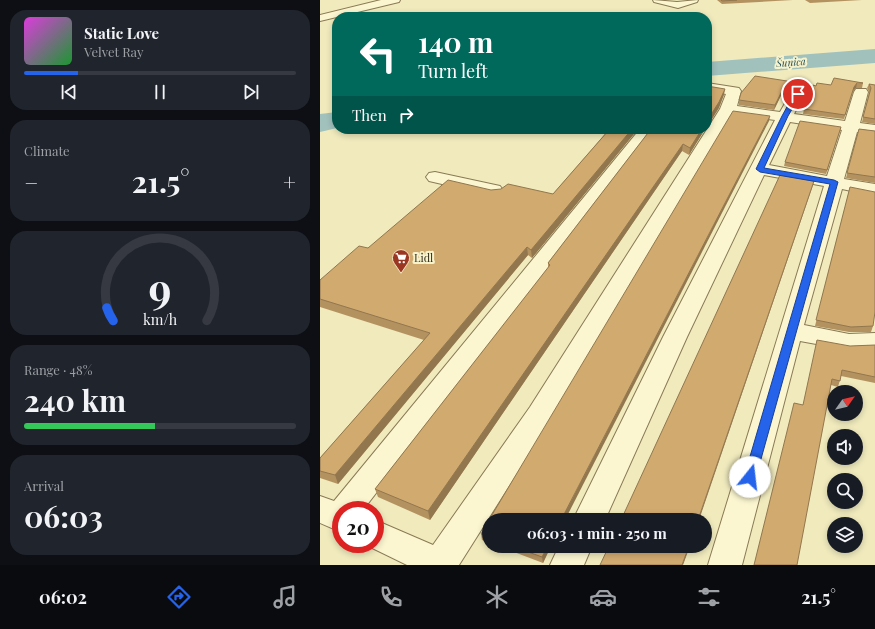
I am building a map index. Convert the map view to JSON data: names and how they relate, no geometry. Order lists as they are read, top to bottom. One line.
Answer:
{"water":["Šuņica"],"places":{"supermarket":["Lidl"]},"north":"top right","page":{"turn":["140 m","Turn left"],"song":["Static Love","Velvet Ray"],"then":"Then","tile":["Climate",["Range · 48%","240 km"],["Arrival","06:03"]],"heat":["−","21.5°","+"],"limit":"20","trip":"06:03 · 1 min · 250 m","tabs":["06:02","21.5°"],"gauge":["9","km/h"]}}
